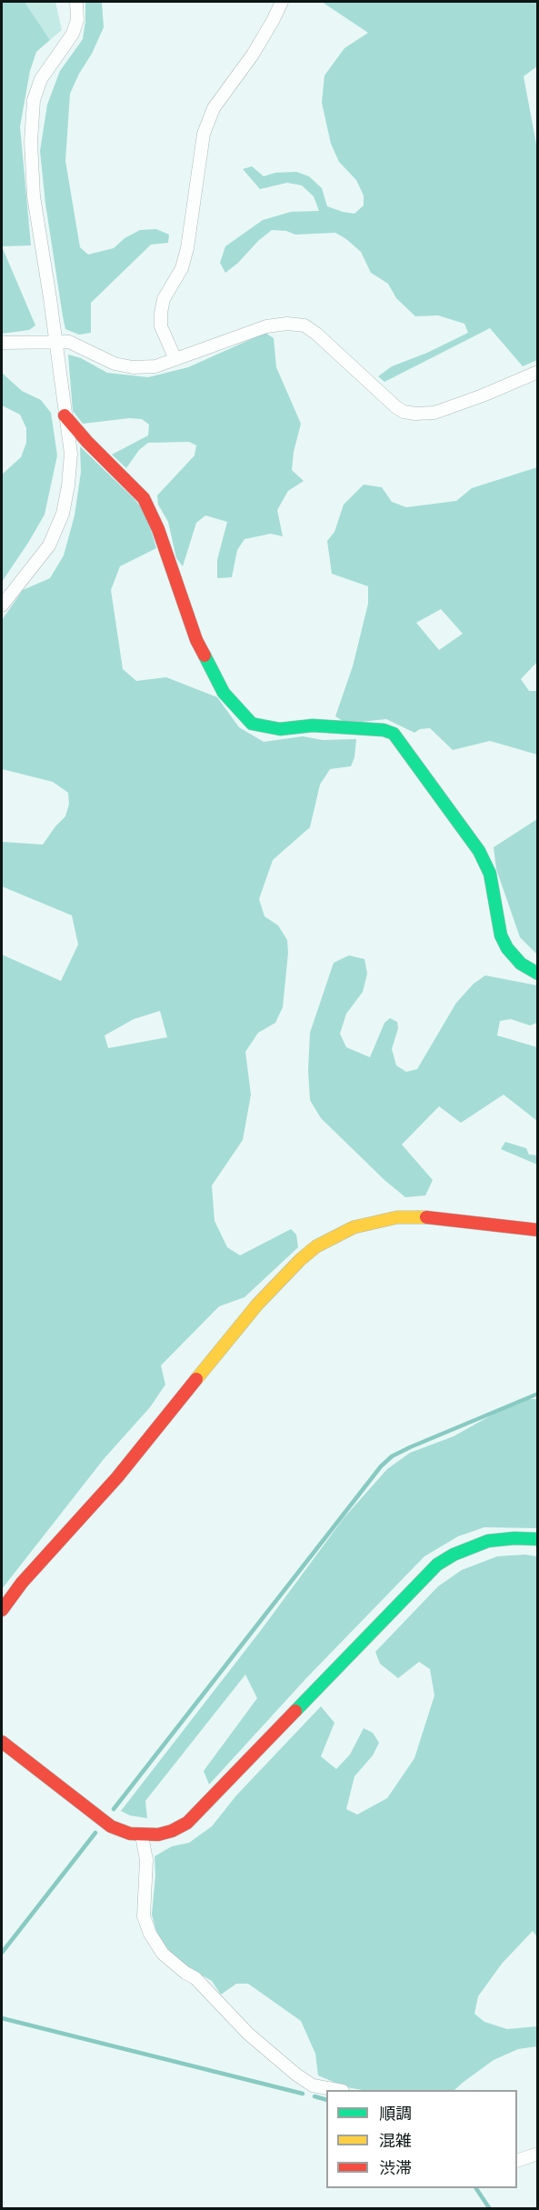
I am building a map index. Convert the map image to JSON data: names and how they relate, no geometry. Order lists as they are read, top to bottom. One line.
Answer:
{"legend":["順調","混雑","渋滞"]}
